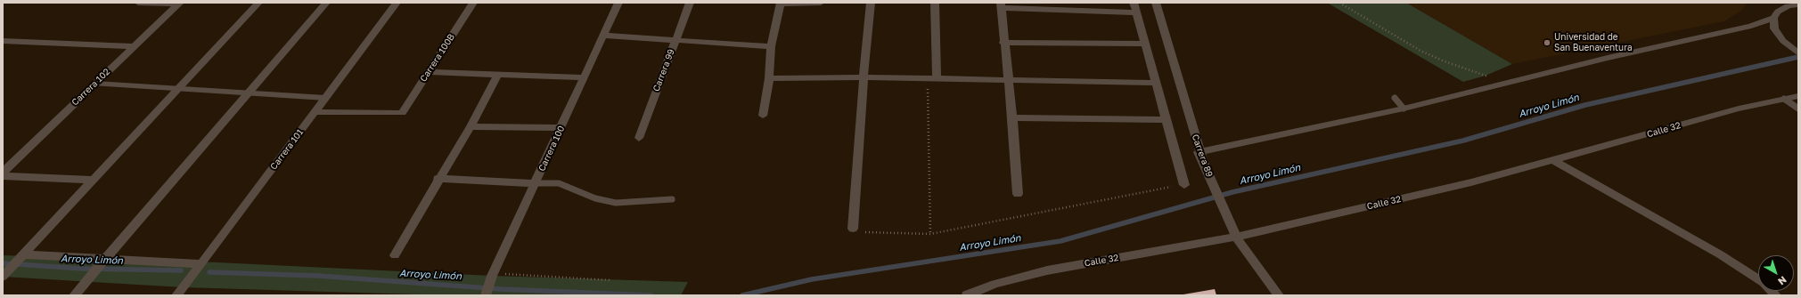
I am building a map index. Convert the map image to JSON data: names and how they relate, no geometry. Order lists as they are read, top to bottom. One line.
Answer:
{"streets":{"street":["Carrera 100B","Carrera 99","Carrera 102","Calle 32","Carrera 100","Carrera 101","Carrera 89"]},"crossings":[["Carrera 100B","Carrera 101"],["Calle 32","Carrera 89"]],"water":["Arroyo Limón"],"places":["Universidad de San Buenaventura"],"north":"bottom right"}
